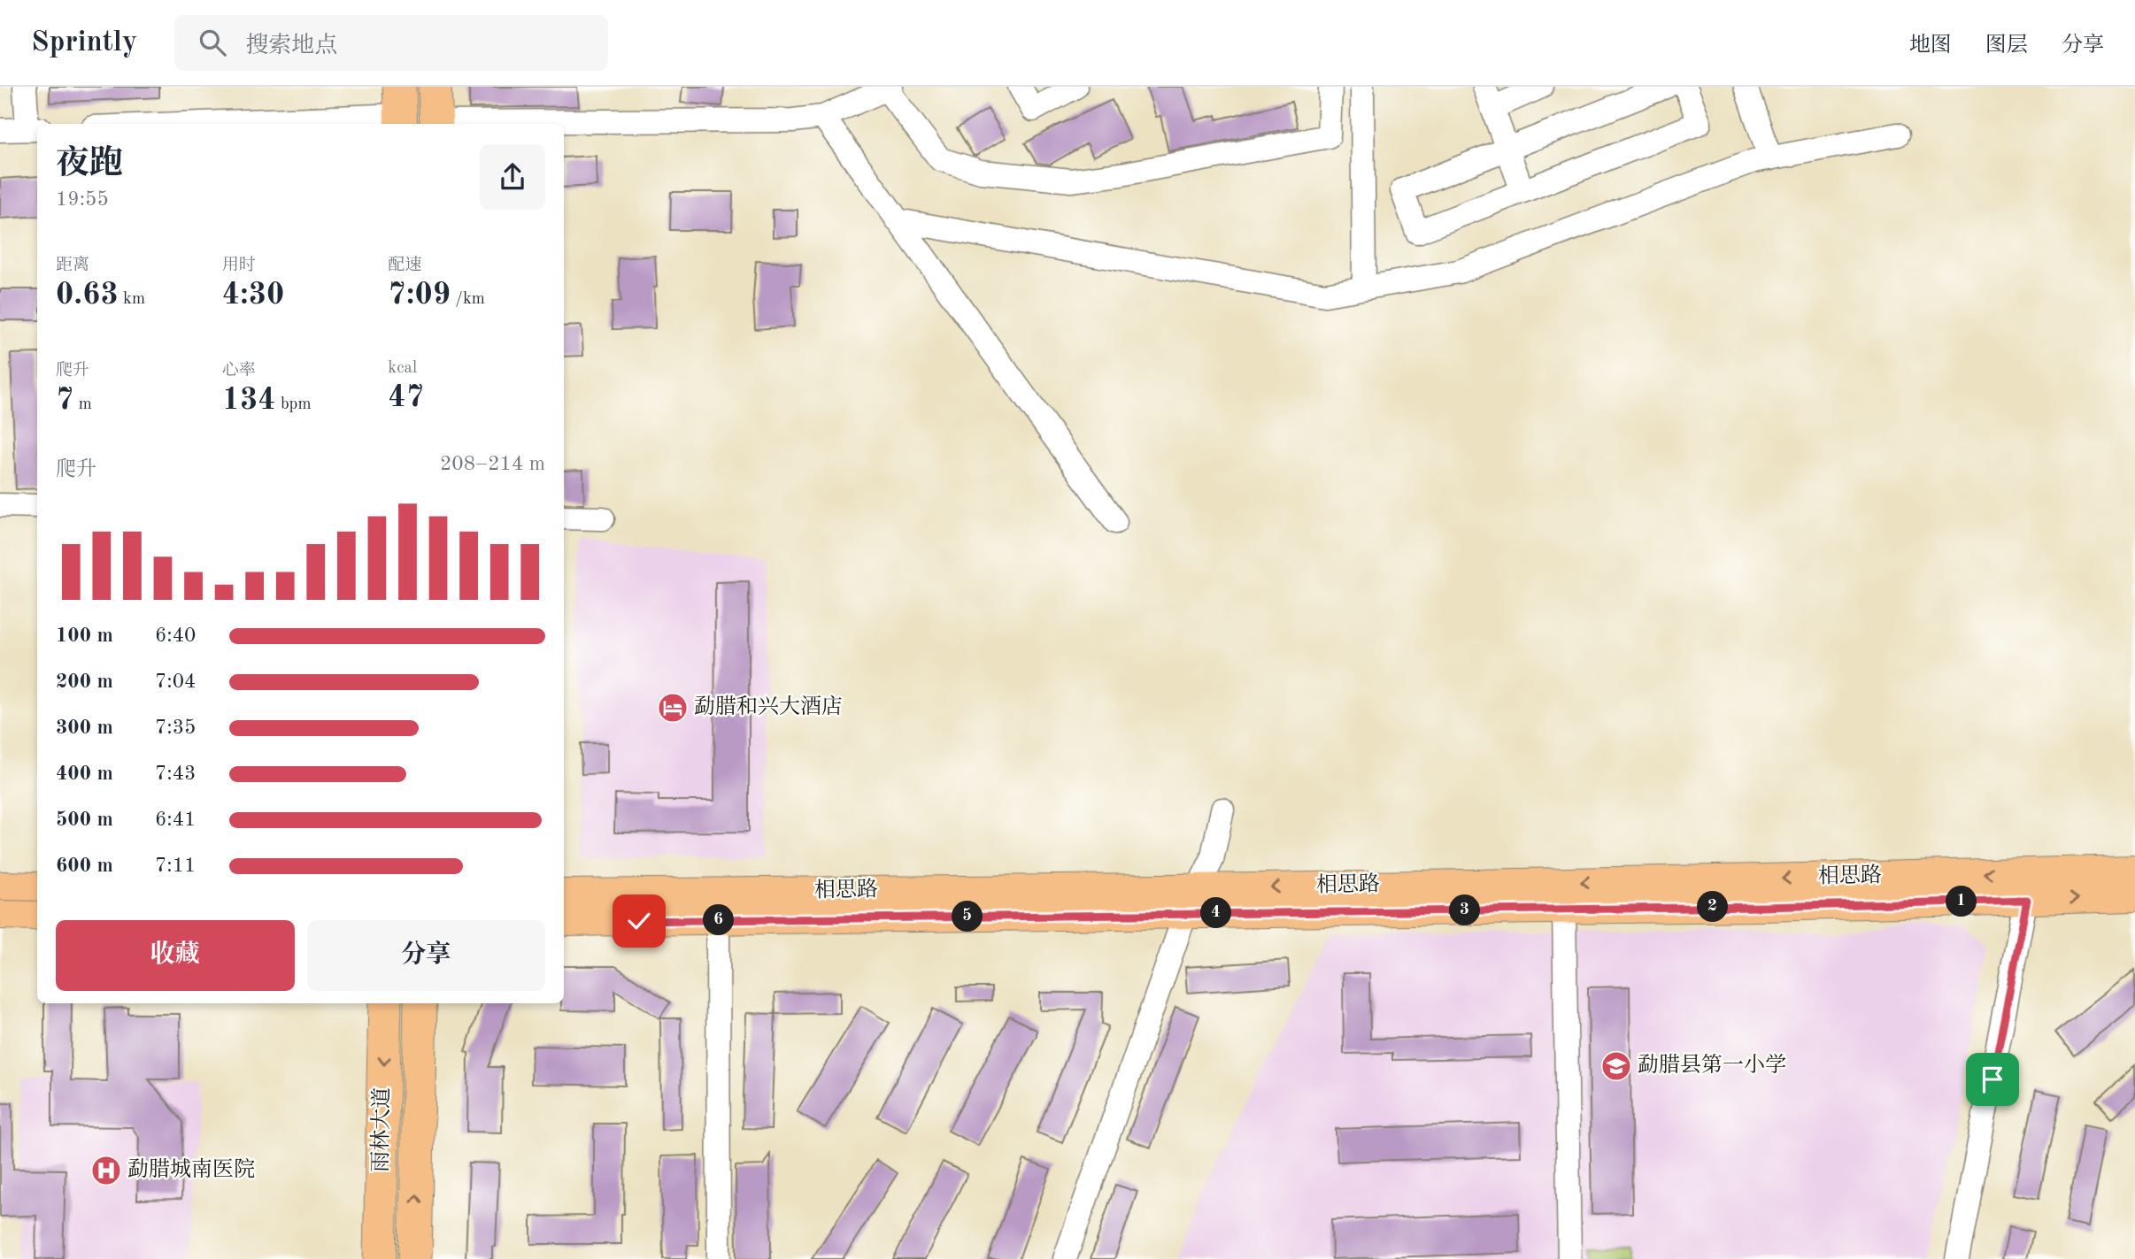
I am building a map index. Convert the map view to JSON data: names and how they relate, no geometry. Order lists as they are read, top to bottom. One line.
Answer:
{"streets":{"highway":["雨林大道"],"main road":["相思路"]},"places":{"hotel":["勐腊和兴大酒店"],"school or university":["勐腊县第一小学"],"hospital":["勐腊城南医院"]},"page":{"header":"Sprintly","search":"搜索地点","nav":["地图","图层","分享"],"heading":["夜跑","19:55"],"stats":[["距离","0.63 km"],["用时","4:30"],["配速","7:09 /km"],["爬升","7 m"],["心率","134 bpm"],["kcal","47"]],"chart":["爬升","208–214 m"],"list":[{"name":"100 m","note":"6:40"},{"name":"200 m","note":"7:04"},{"name":"300 m","note":"7:35"},{"name":"400 m","note":"7:43"},{"name":"500 m","note":"6:41"},{"name":"600 m","note":"7:11"}],"pins":["1","2","3","4","5","6"],"buttons":["收藏","分享"]}}
